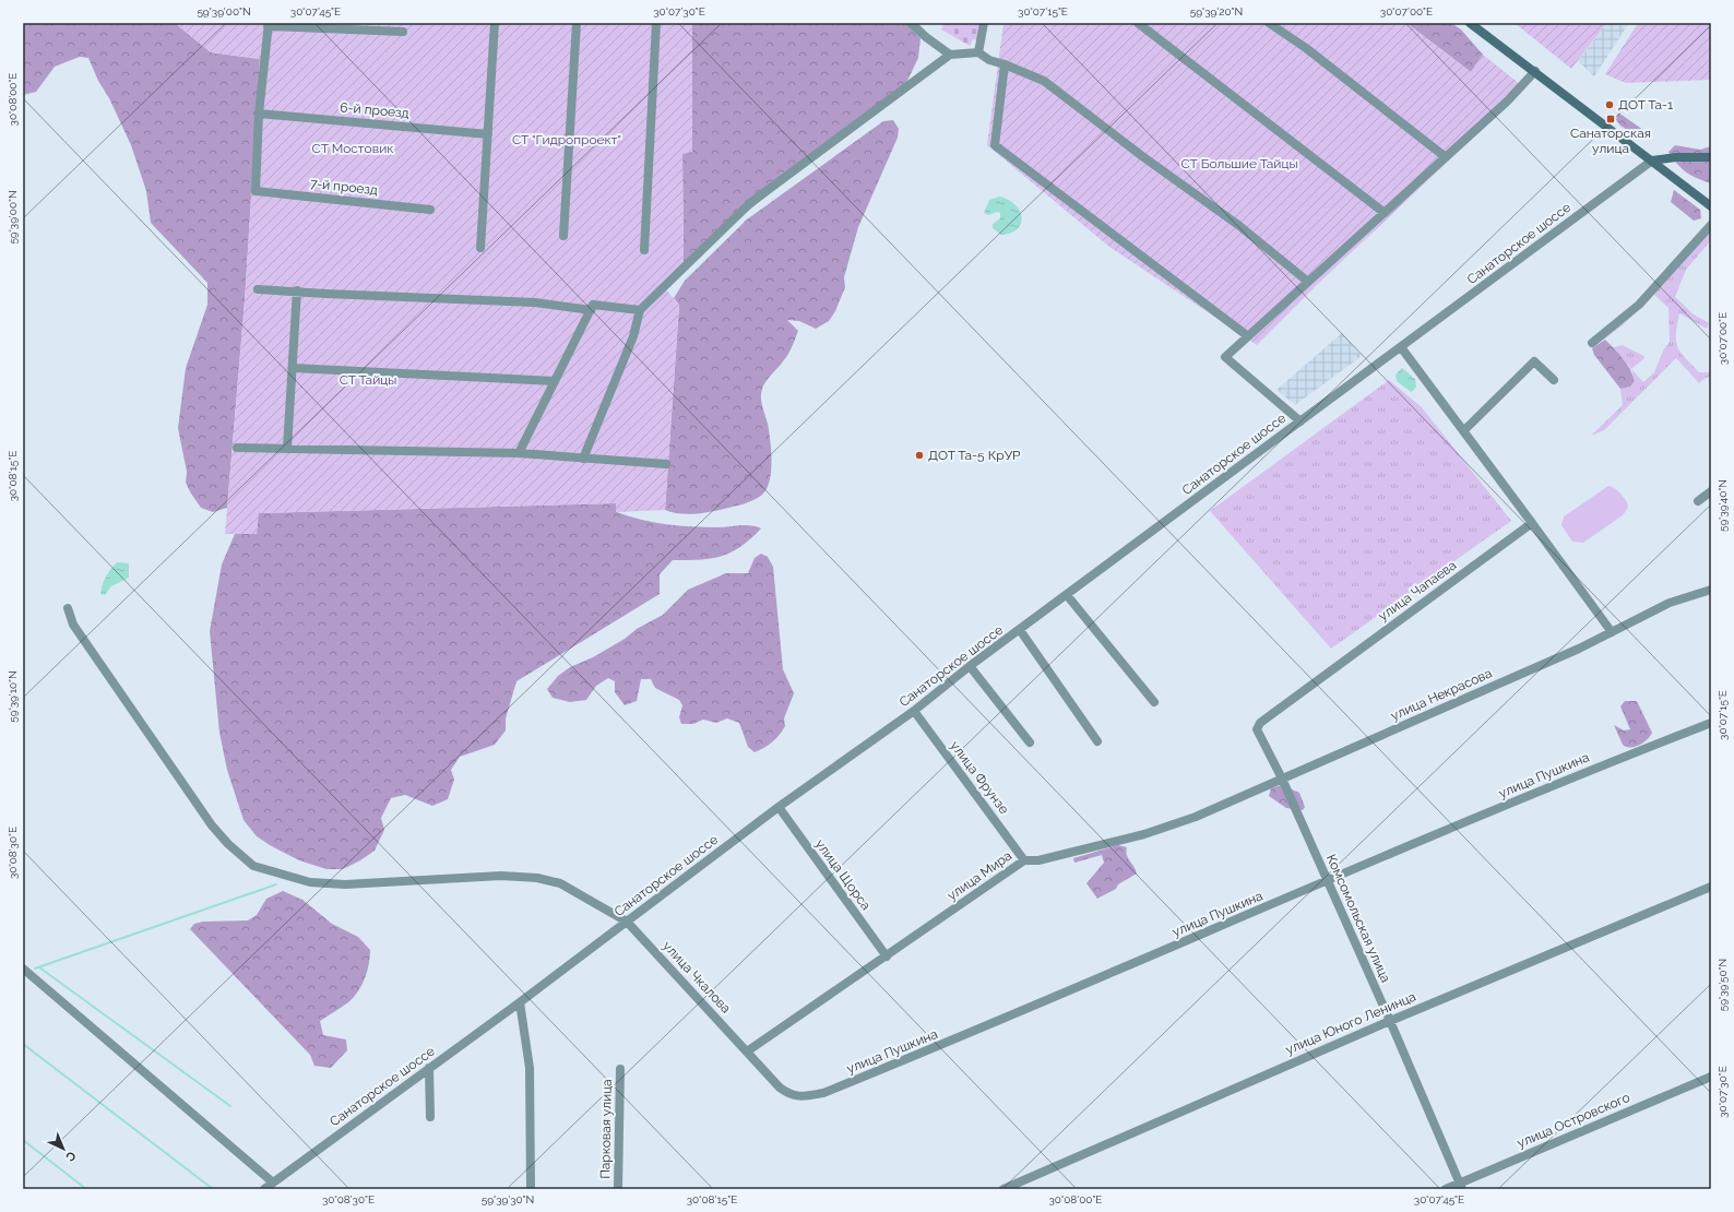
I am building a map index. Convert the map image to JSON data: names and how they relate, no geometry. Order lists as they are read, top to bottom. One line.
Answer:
{"streets":{"street":["6-й проезд","7-й проезд","Санаторское шоссе","улица Чапаева","улица Некрасова","улица Пушкина","улица Фрунзе","улица Щорса","улица Мира","Комсомольская улица","улица Чкалова","улица Юного Ленинца","улица Островского","Парковая улица"]},"crossings":[["6-й проезд","7-й проезд"],["Санаторское шоссе","улица Фрунзе"],["Санаторское шоссе","улица Щорса"],["Санаторское шоссе","улица Чкалова"],["улица Чапаева","улица Некрасова"],["улица Чапаева","улица Мира"],["улица Чапаева","Комсомольская улица"],["улица Некрасова","улица Мира"],["улица Некрасова","Комсомольская улица"],["улица Пушкина","улица Мира"],["улица Пушкина","Комсомольская улица"],["улица Пушкина","улица Чкалова"],["улица Фрунзе","улица Мира"],["улица Щорса","улица Мира"],["улица Мира","Комсомольская улица"],["улица Мира","улица Чкалова"],["Комсомольская улица","улица Юного Ленинца"],["Комсомольская улица","улица Островского"]],"parks":["СТ \"Гидропроект\"","СТ Мостовик","СТ Большие Тайцы","СТ Тайцы"],"places":{"other":["ДОТ Та-1","ДОТ Та-5 КрУР"],"transit":["Санаторская улица"]},"north":"bottom right","coordinates":["59°39'00\"N","30°07'45\"E","30°07'30\"E","30°07'15\"E","59°39'20\"N","30°07'00\"E","30°08'00\"E","30°08'15\"E","59°39'40\"N","59°39'10\"N","30°08'30\"E","59°39'50\"N","59°39'30\"N"]}
